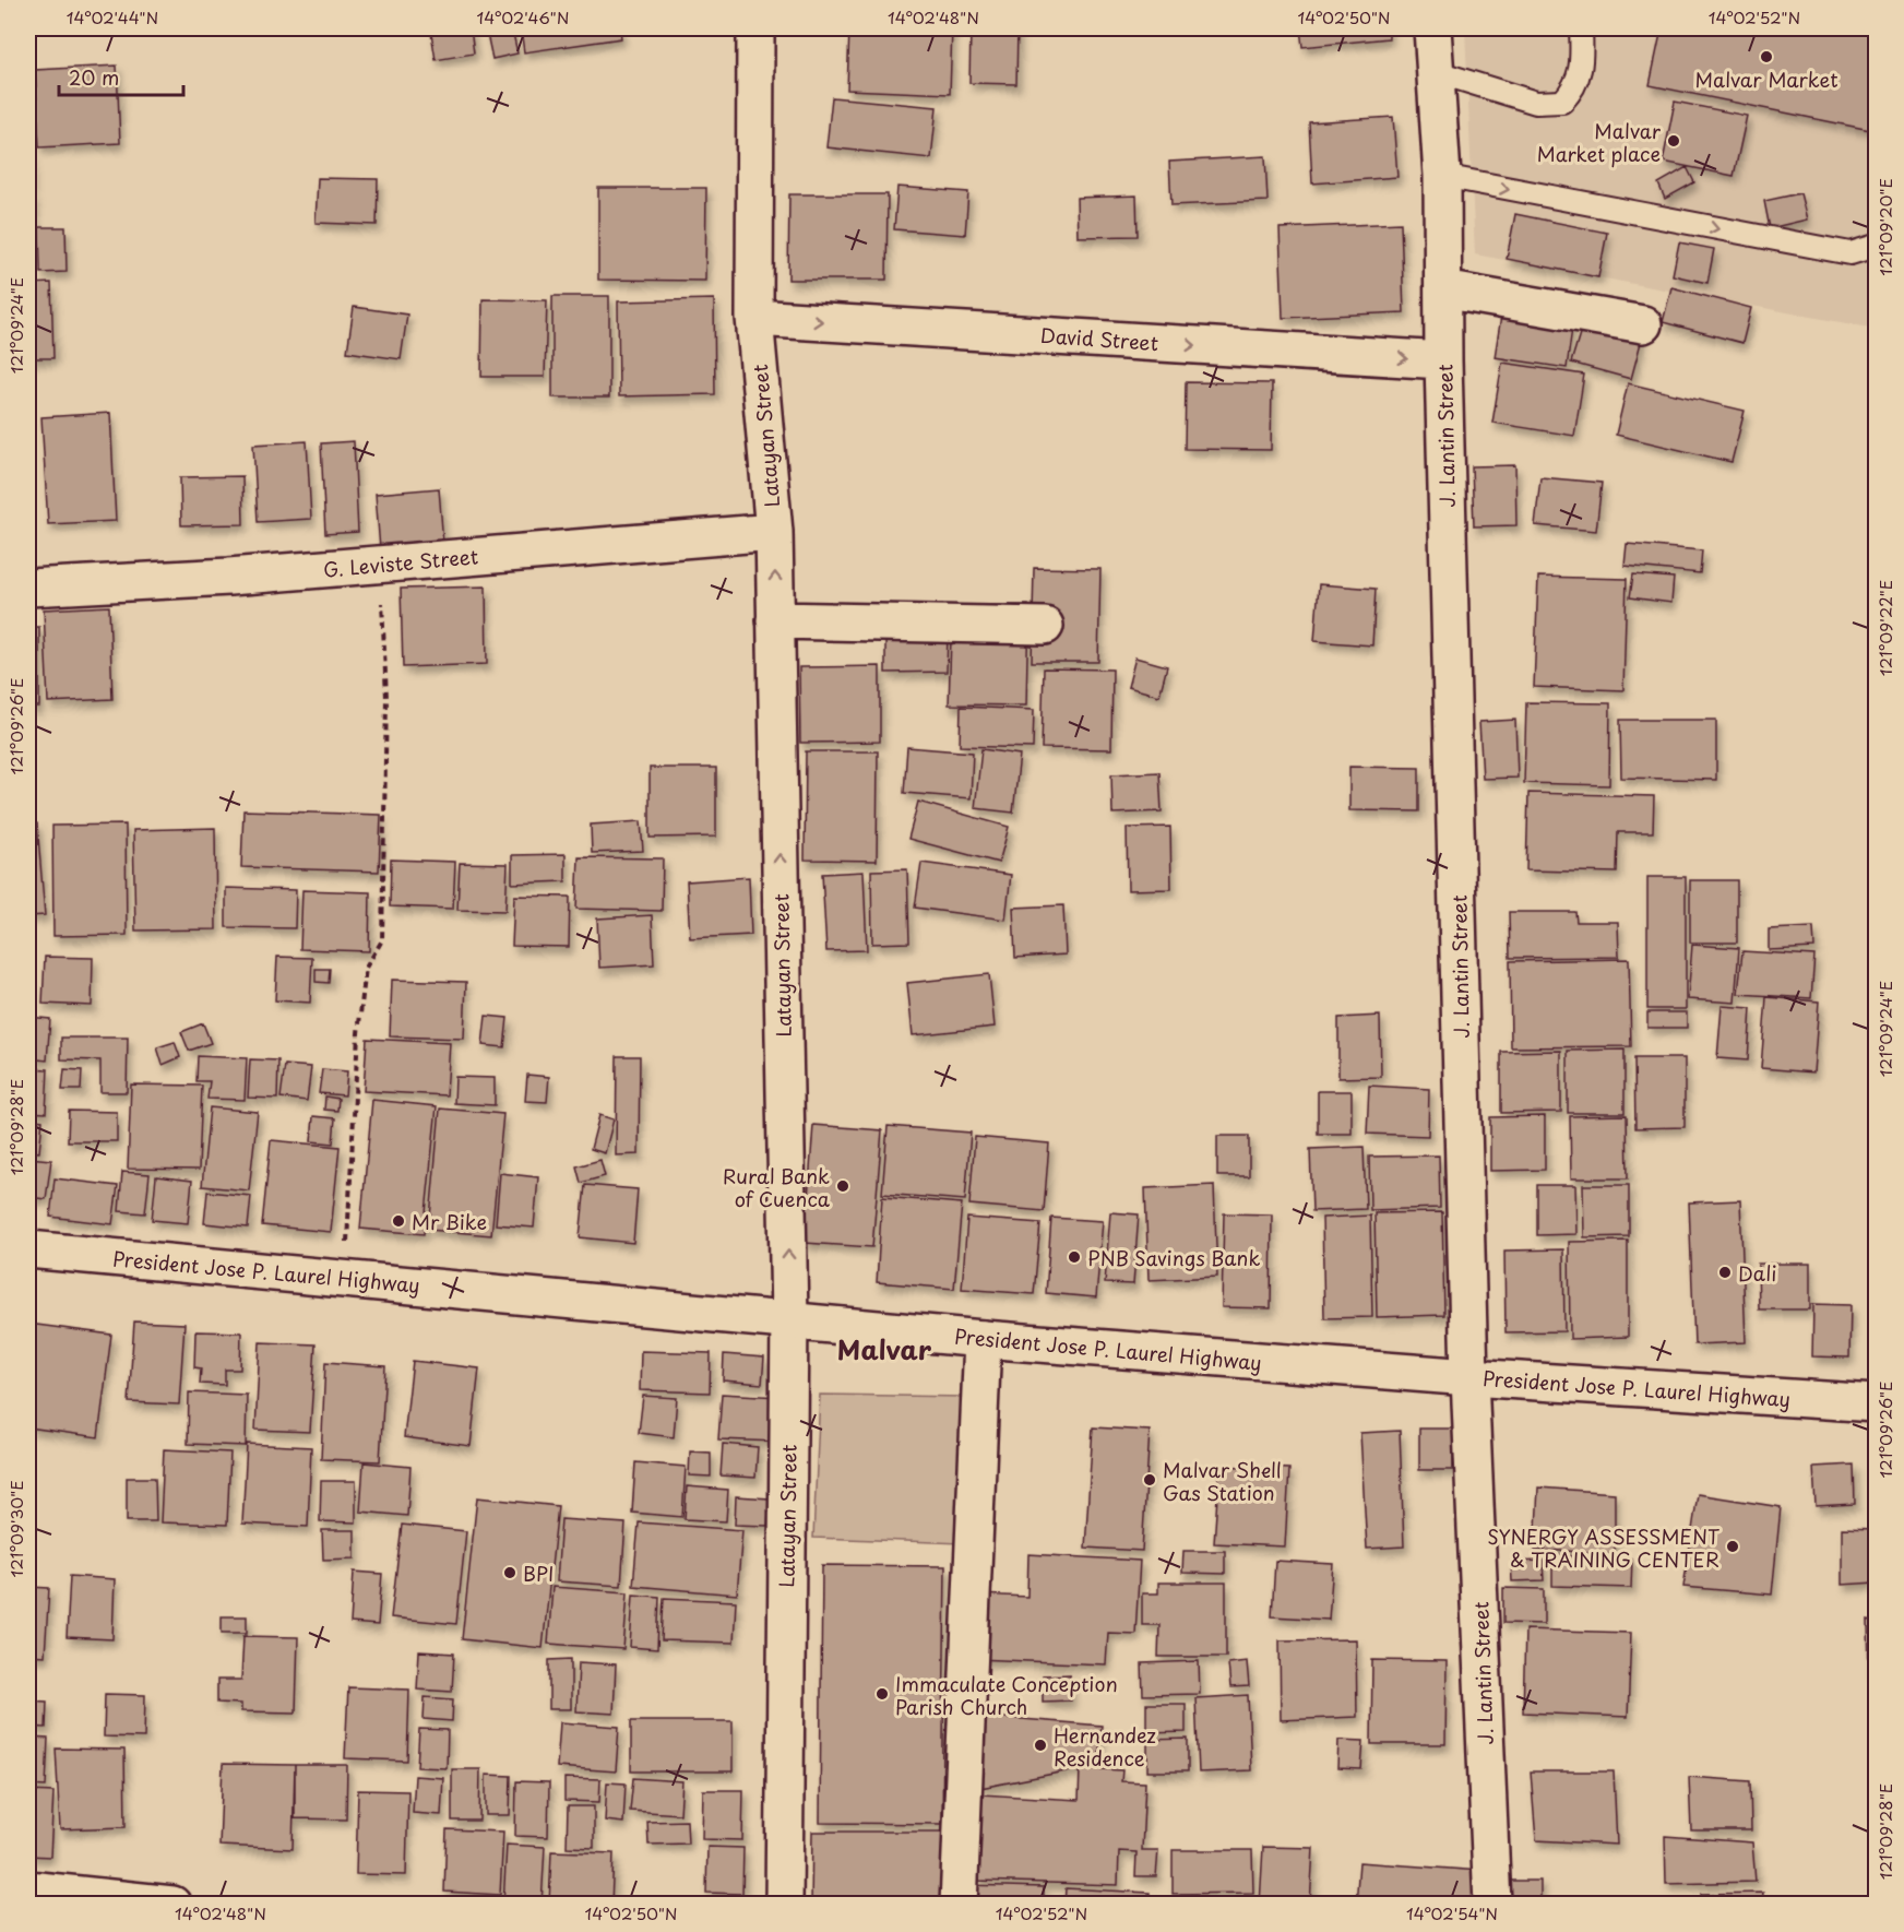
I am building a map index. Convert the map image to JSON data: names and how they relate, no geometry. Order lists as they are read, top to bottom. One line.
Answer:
{"streets":{"main road":["David Street","Latayan Street","J. Lantin Street","G. Leviste Street","President Jose P. Laurel Highway"]},"crossings":[["David Street","Latayan Street"],["David Street","J. Lantin Street"],["Latayan Street","G. Leviste Street"],["Latayan Street","President Jose P. Laurel Highway"],["J. Lantin Street","President Jose P. Laurel Highway"]],"one_way":["Latayan Street"],"districts":["Malvar"],"places":["Malvar Market","Malvar Market place","Rural Bank of Cuenca","Mr Bike","PNB Savings Bank","Dali","Malvar Shell Gas Station","SYNERGY ASSESSMENT & TRAINING CENTER","BPI","Immaculate Conception Parish Church","Hernandez Residence"],"scale_bar":"20 m","coordinates":["14°02'44\"N","14°02'46\"N","14°02'48\"N","14°02'50\"N","14°02'52\"N","121°09'20\"E","121°09'24\"E","121°09'22\"E","121°09'26\"E","121°09'28\"E","121°09'30\"E","14°02'54\"N"]}
